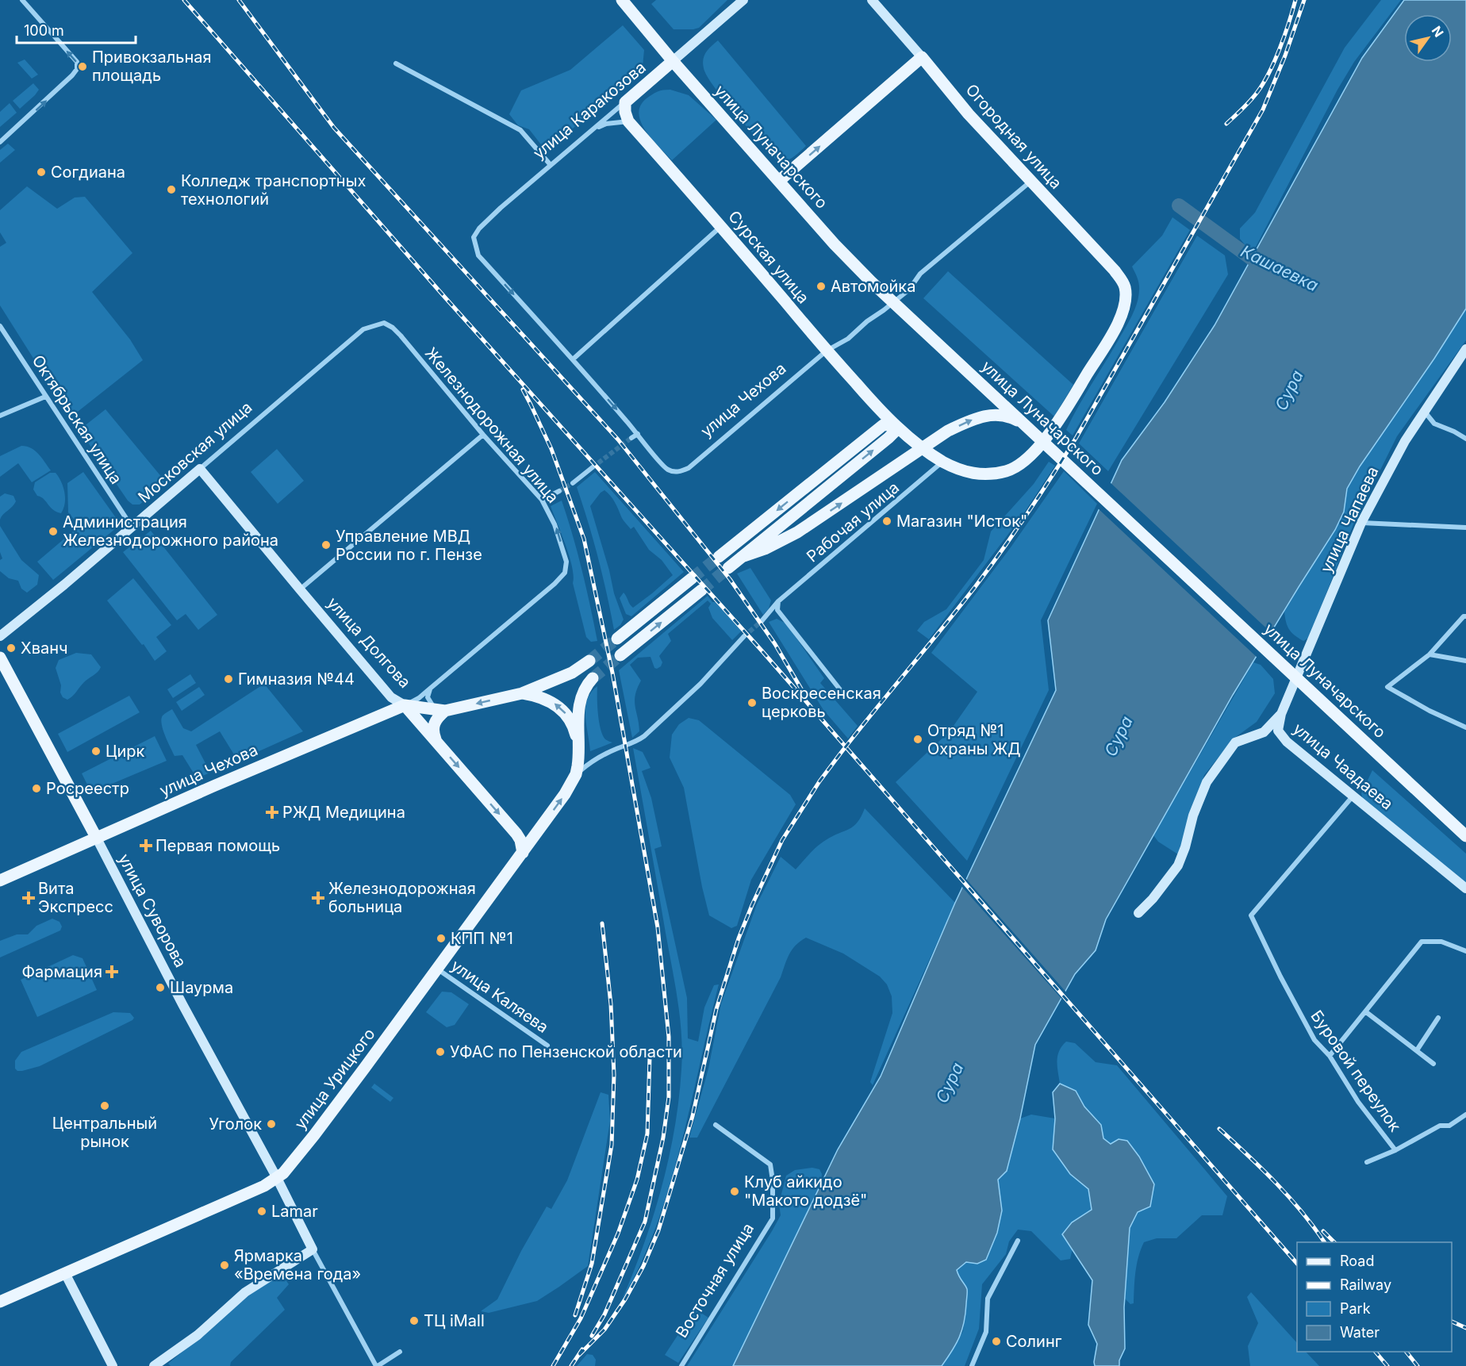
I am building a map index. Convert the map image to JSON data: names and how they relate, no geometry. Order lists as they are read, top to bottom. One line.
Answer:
{"streets":{"main road":["улица Каракозова","Огородная улица","улица Луначарского","Сурская улица","улица Чехова","Московская улица","улица Чапаева","улица Долгова","улица Чаадаева","улица Суворова","улица Урицкого"],"street":["Октябрьская улица","Железнодорожная улица","Рабочая улица","улица Каляева","Буровой переулок","Восточная улица"]},"crossings":[["улица Каракозова","улица Луначарского"],["Огородная улица","улица Чехова"],["Огородная улица","Рабочая улица"],["Сурская улица","улица Чехова"],["улица Чехова","Железнодорожная улица"],["улица Чехова","улица Долгова"],["улица Чехова","улица Суворова"],["Октябрьская улица","Московская улица"],["Железнодорожная улица","Московская улица"],["Московская улица","улица Долгова"],["улица Чапаева","улица Чаадаева"],["улица Долгова","улица Урицкого"],["улица Чаадаева","Буровой переулок"],["улица Суворова","улица Урицкого"],["улица Каляева","улица Урицкого"]],"water":["Кашаевка","Сура"],"places":{"other":["Привокзальная площадь","Согдиана","Колледж транспортных технологий","Автомойка","Магазин \"Исток\"","Администрация Железнодорожного района","Управление МВД России по г. Пензе","Хванч","Гимназия №44","Воскресенская церковь","Отряд №1 Охраны ЖД","Цирк","Росреестр","КПП №1","Шаурма","УФАС по Пензенской области","Центральный рынок","Уголок","Клуб айкидо \"Макото додзё\"","Lamar","Ярмарка «Времена года»","ТЦ iMall","Солинг"],"health":["РЖД Медицина","Первая помощь","Вита Экспресс","Железнодорожная больница","Фармация"]},"legend":["Road","Railway","Park","Water"],"scale_bar":"100 m","north":"top right"}
